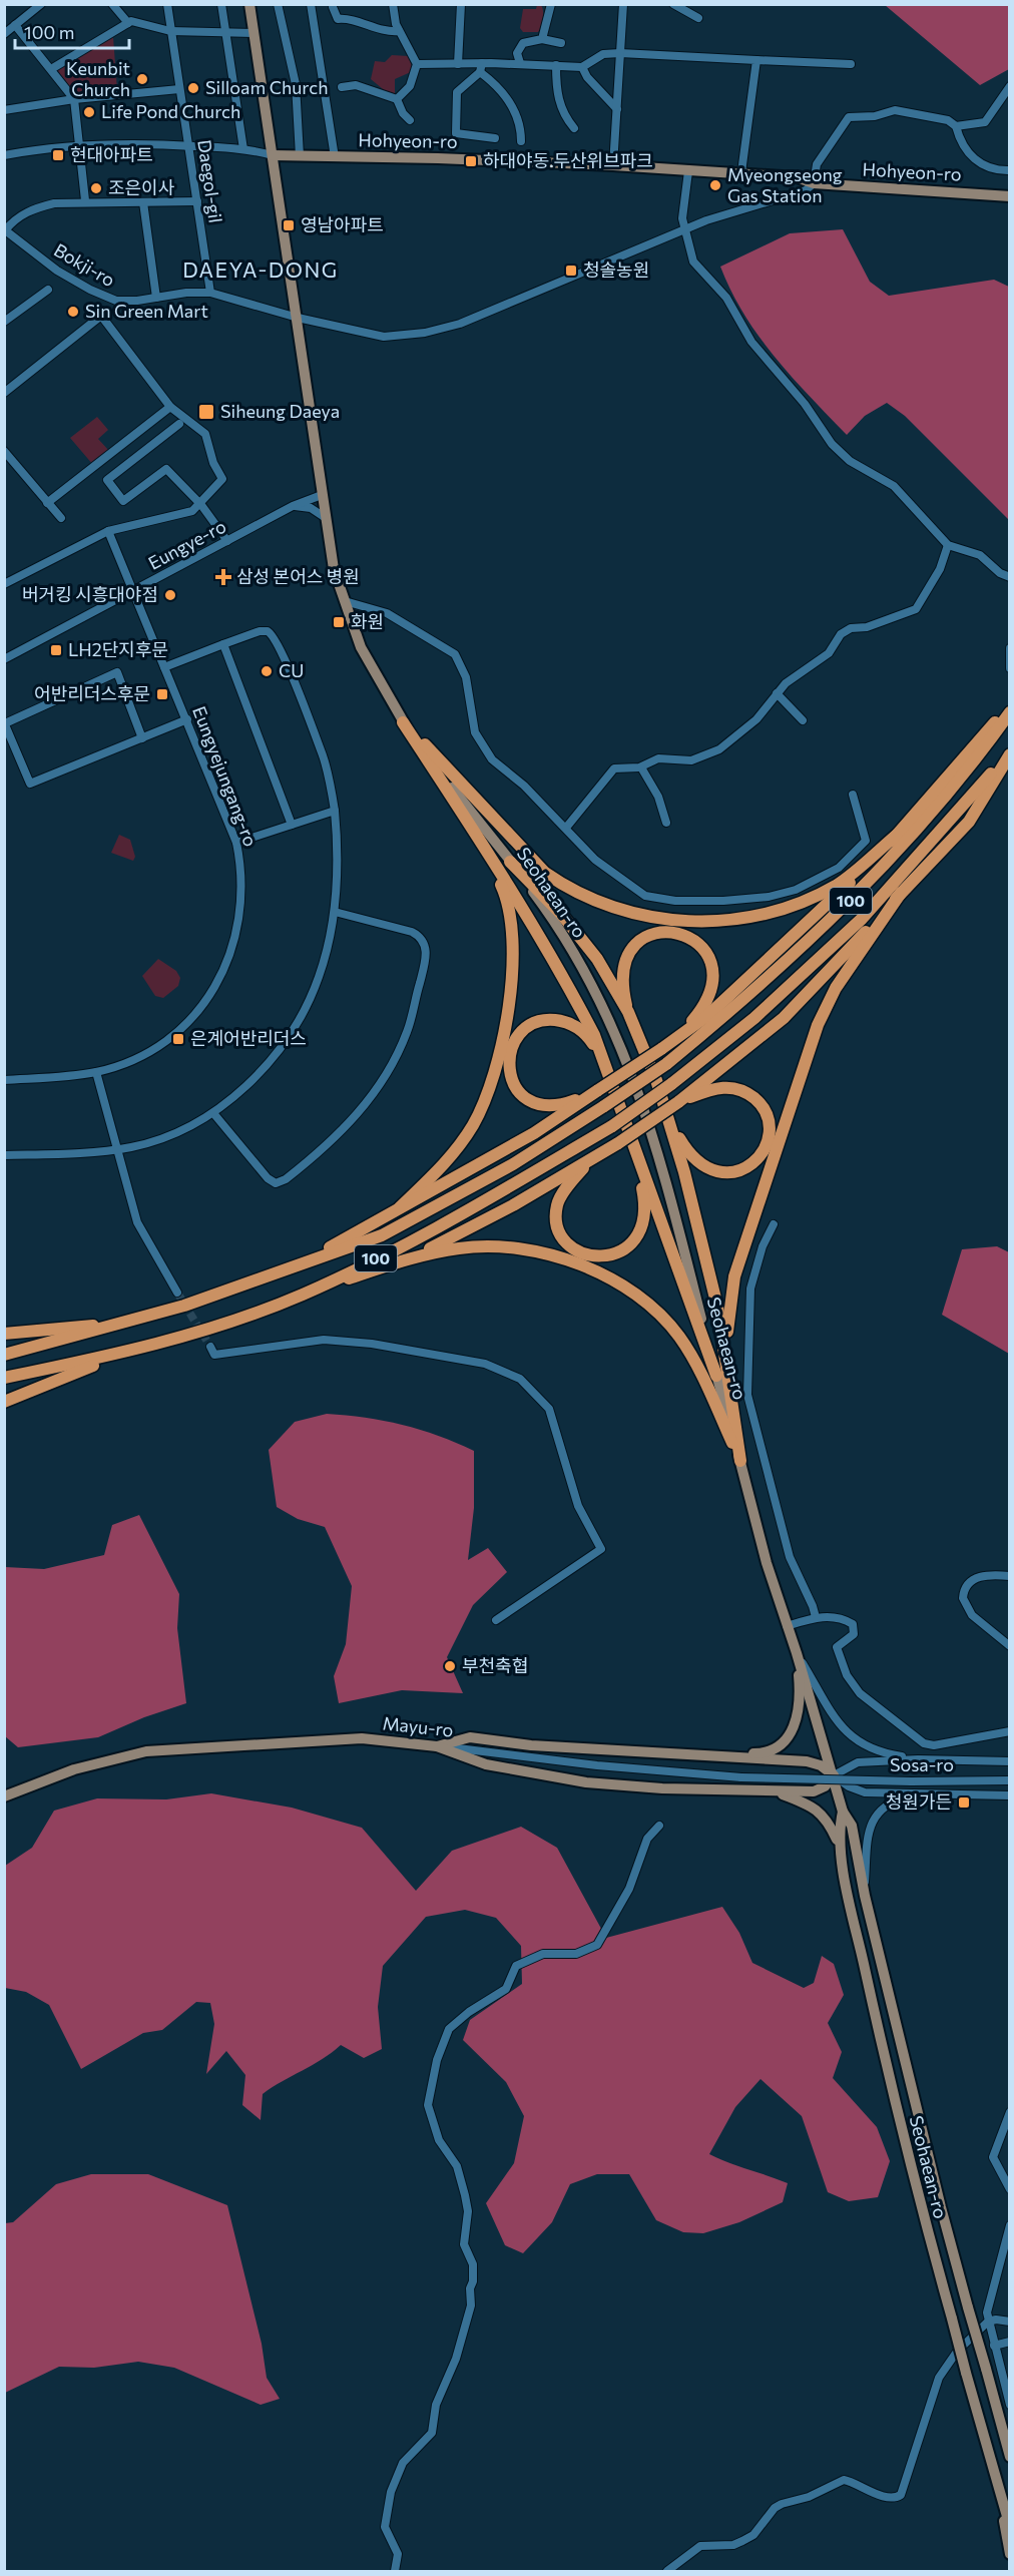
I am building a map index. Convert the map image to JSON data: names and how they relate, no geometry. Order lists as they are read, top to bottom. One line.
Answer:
{"streets":{"highway":["100"],"main road":["Hohyeon-ro","Seohaean-ro","Mayu-ro"],"street":["Daegol-gil","Bokji-ro","Eungye-ro","Eungyejungang-ro","Sosa-ro"]},"crossings":[["Hohyeon-ro","Bokji-ro"],["Hohyeon-ro","Seohaean-ro"],["Daegol-gil","Bokji-ro"],["Bokji-ro","Seohaean-ro"],["Eungye-ro","Eungyejungang-ro"],["Eungye-ro","Seohaean-ro"],["Seohaean-ro","Mayu-ro"],["Seohaean-ro","Sosa-ro"],["Mayu-ro","Sosa-ro"]],"districts":["DAEYA-DONG"],"places":{"other":["Keunbit Church","Silloam Church","Life Pond Church","Myeongseong Gas Station","조은이사","Sin Green Mart","버거킹 시흥대야점","CU","부천축협"],"transit":["현대아파트","하대야동.두산위브파크","영남아파트","청솔농원","Siheung Daeya","화원","LH2단지후문","어반리더스후문","은계어반리더스","청원가든"],"health":["삼성 본어스 병원"]},"scale_bar":"100 m"}
